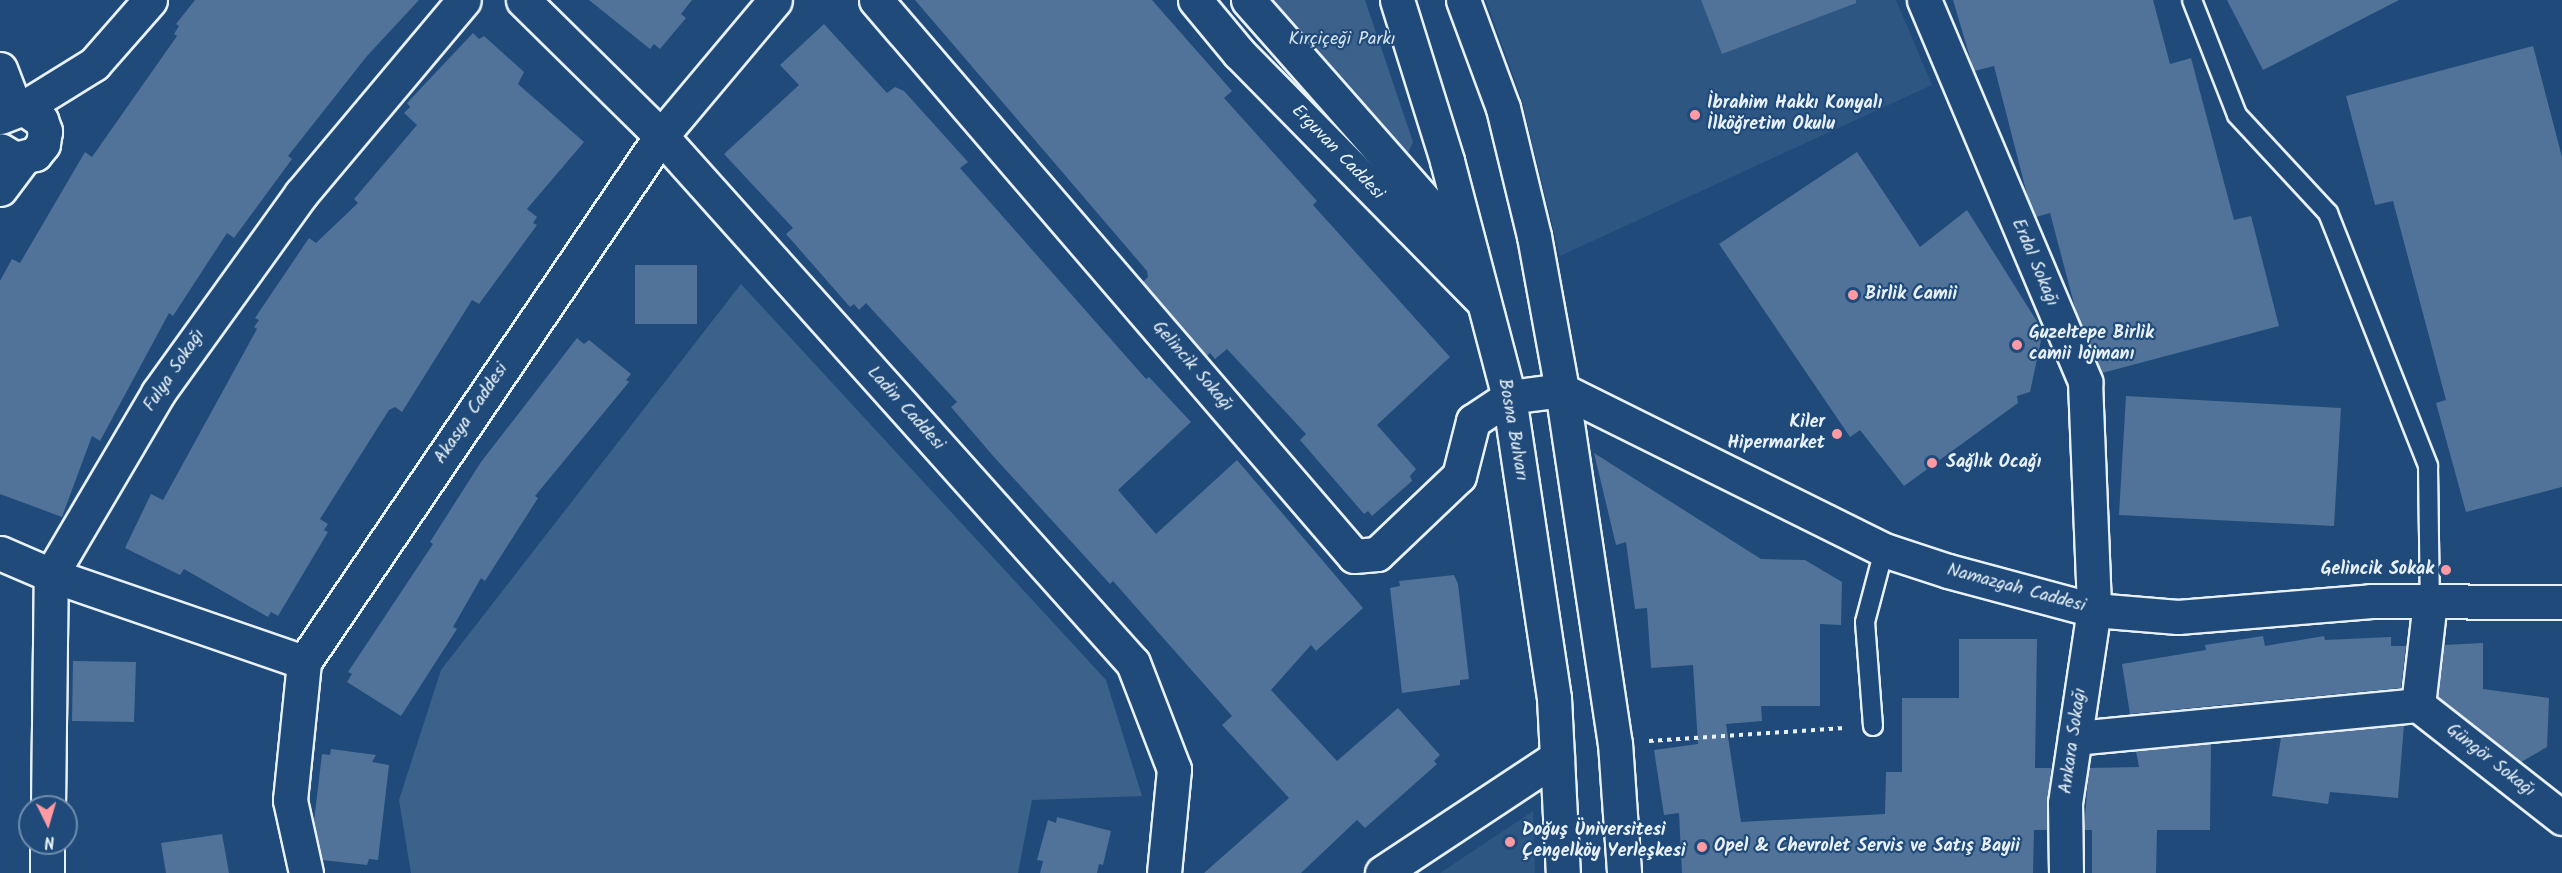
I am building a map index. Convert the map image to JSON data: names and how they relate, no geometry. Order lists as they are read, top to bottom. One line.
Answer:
{"streets":{"street":["Erguvan Caddesi","Erdal Sokağı","Gelincik Sokağı","Fulya Sokağı","Ladin Caddesi","Akasya Caddesi","Bosna Bulvarı","Namazgah Caddesi","Ankara Sokağı","Güngör Sokağı"]},"crossings":[["Erguvan Caddesi","Bosna Bulvarı"],["Erdal Sokağı","Namazgah Caddesi"],["Erdal Sokağı","Ankara Sokağı"],["Gelincik Sokağı","Bosna Bulvarı"],["Ladin Caddesi","Akasya Caddesi"],["Namazgah Caddesi","Ankara Sokağı"]],"parks":["Kırçiçeği Parkı"],"places":["İbrahim Hakkı Konyalı İlköğretim Okulu","Birlik Camii","Guzeltepe Birlik camii lojmanı","Kiler Hipermarket","Sağlık Ocağı","Gelincik Sokak","Doğuş Üniversitesi Çengelköy Yerleşkesi","Opel & Chevrolet Servis ve Satış Bayii"],"north":"bottom"}
